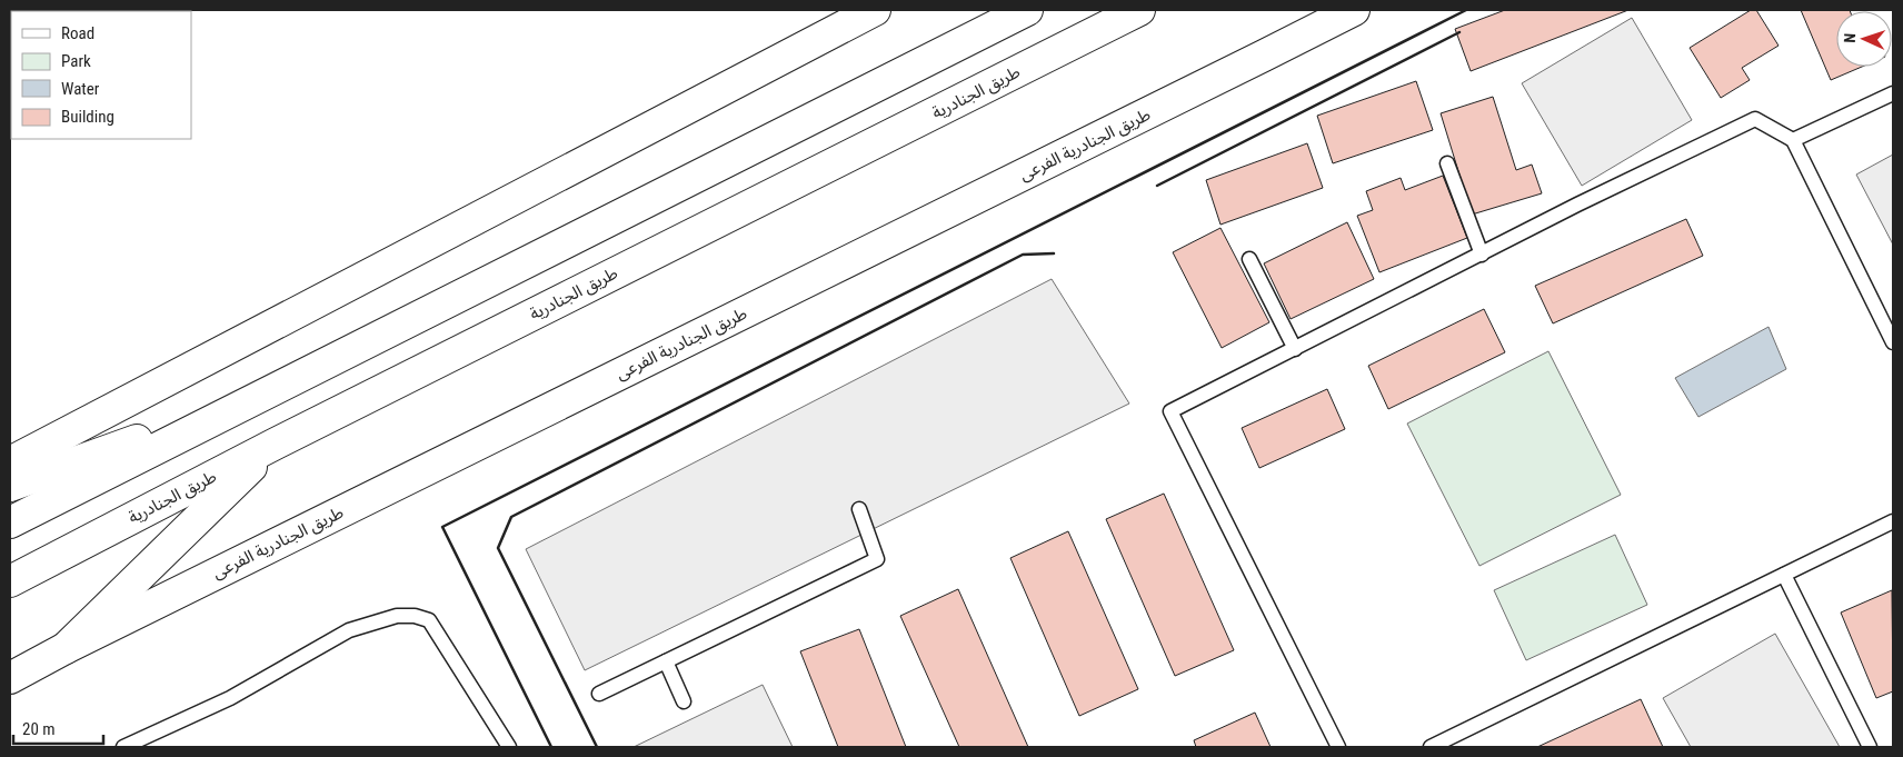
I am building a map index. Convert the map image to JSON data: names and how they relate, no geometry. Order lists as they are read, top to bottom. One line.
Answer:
{"streets":{"main road":["طريق الجنادرية","طريق الجنادرية الفرعى"]},"legend":["Road","Park","Water","Building"],"scale_bar":"20 m","north":"left"}
